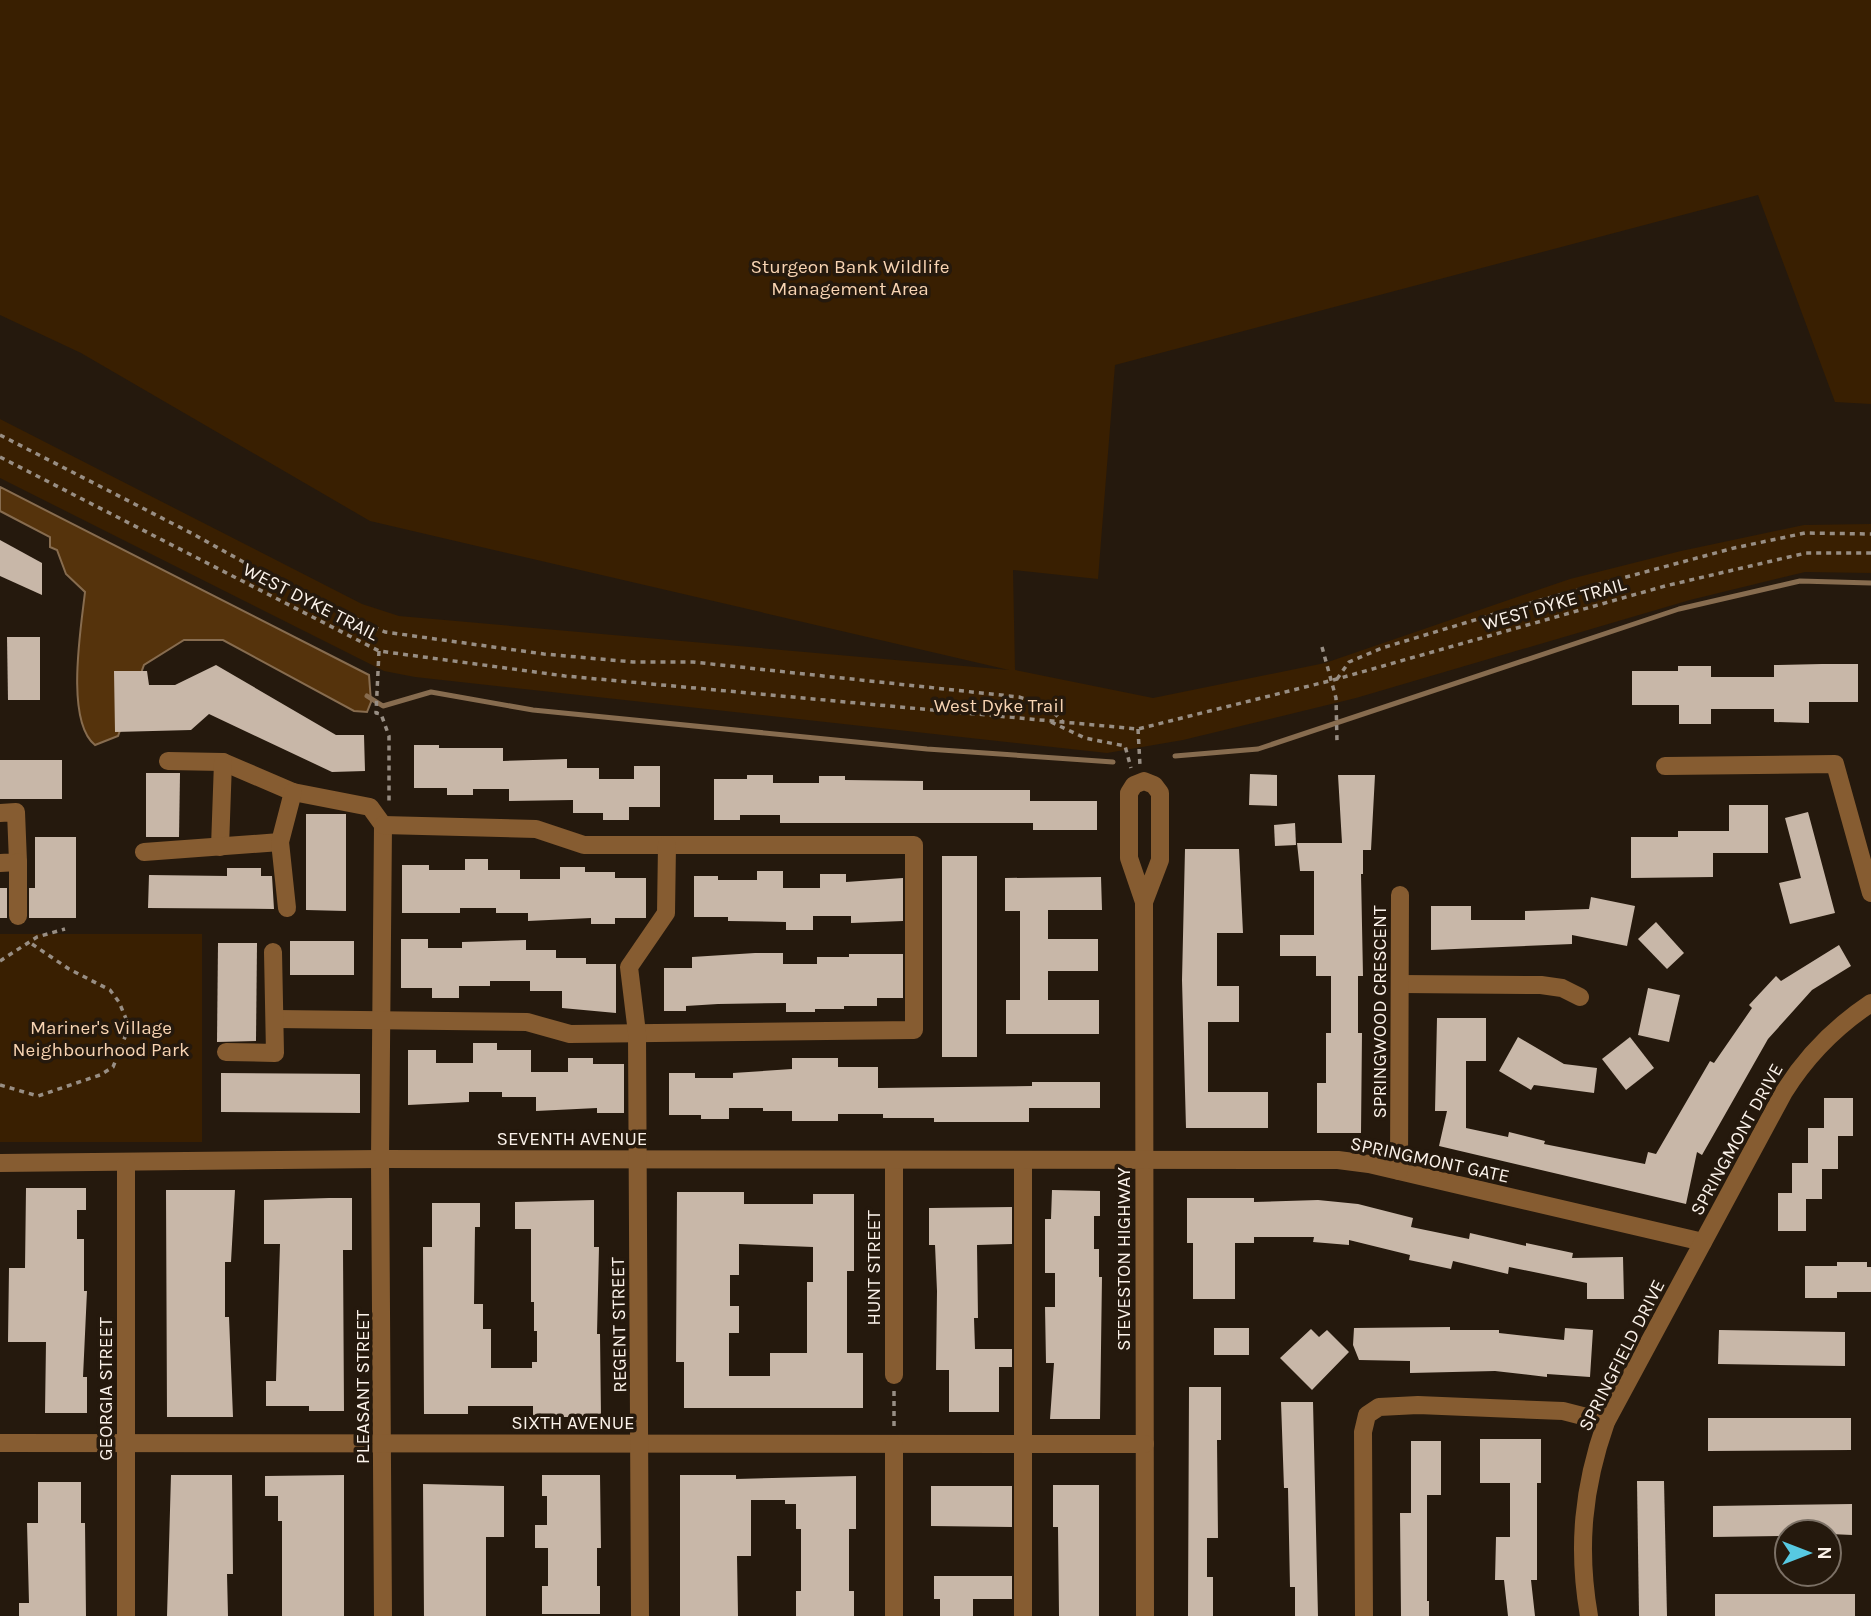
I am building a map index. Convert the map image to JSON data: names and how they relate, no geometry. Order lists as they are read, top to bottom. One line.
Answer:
{"streets":{"street":["SPRINGWOOD CRESCENT","SEVENTH AVENUE","SPRINGMONT DRIVE","SPRINGMONT GATE","STEVESTON HIGHWAY","HUNT STREET","REGENT STREET","SPRINGFIELD DRIVE","PLEASANT STREET","GEORGIA STREET","SIXTH AVENUE"],"path":["WEST DYKE TRAIL"]},"crossings":[["SPRINGWOOD CRESCENT","SPRINGMONT GATE"],["SEVENTH AVENUE","SPRINGMONT GATE"],["SEVENTH AVENUE","STEVESTON HIGHWAY"],["SEVENTH AVENUE","HUNT STREET"],["SEVENTH AVENUE","REGENT STREET"],["SEVENTH AVENUE","PLEASANT STREET"],["SEVENTH AVENUE","GEORGIA STREET"],["SPRINGMONT DRIVE","SPRINGMONT GATE"],["SPRINGMONT DRIVE","SPRINGFIELD DRIVE"],["SPRINGMONT GATE","STEVESTON HIGHWAY"],["SPRINGMONT GATE","SPRINGFIELD DRIVE"],["STEVESTON HIGHWAY","SIXTH AVENUE"],["REGENT STREET","SIXTH AVENUE"],["PLEASANT STREET","SIXTH AVENUE"],["GEORGIA STREET","SIXTH AVENUE"]],"parks":["Sturgeon Bank Wildlife Management Area","West Dyke Trail","Mariner's Village Neighbourhood Park"],"north":"right"}
